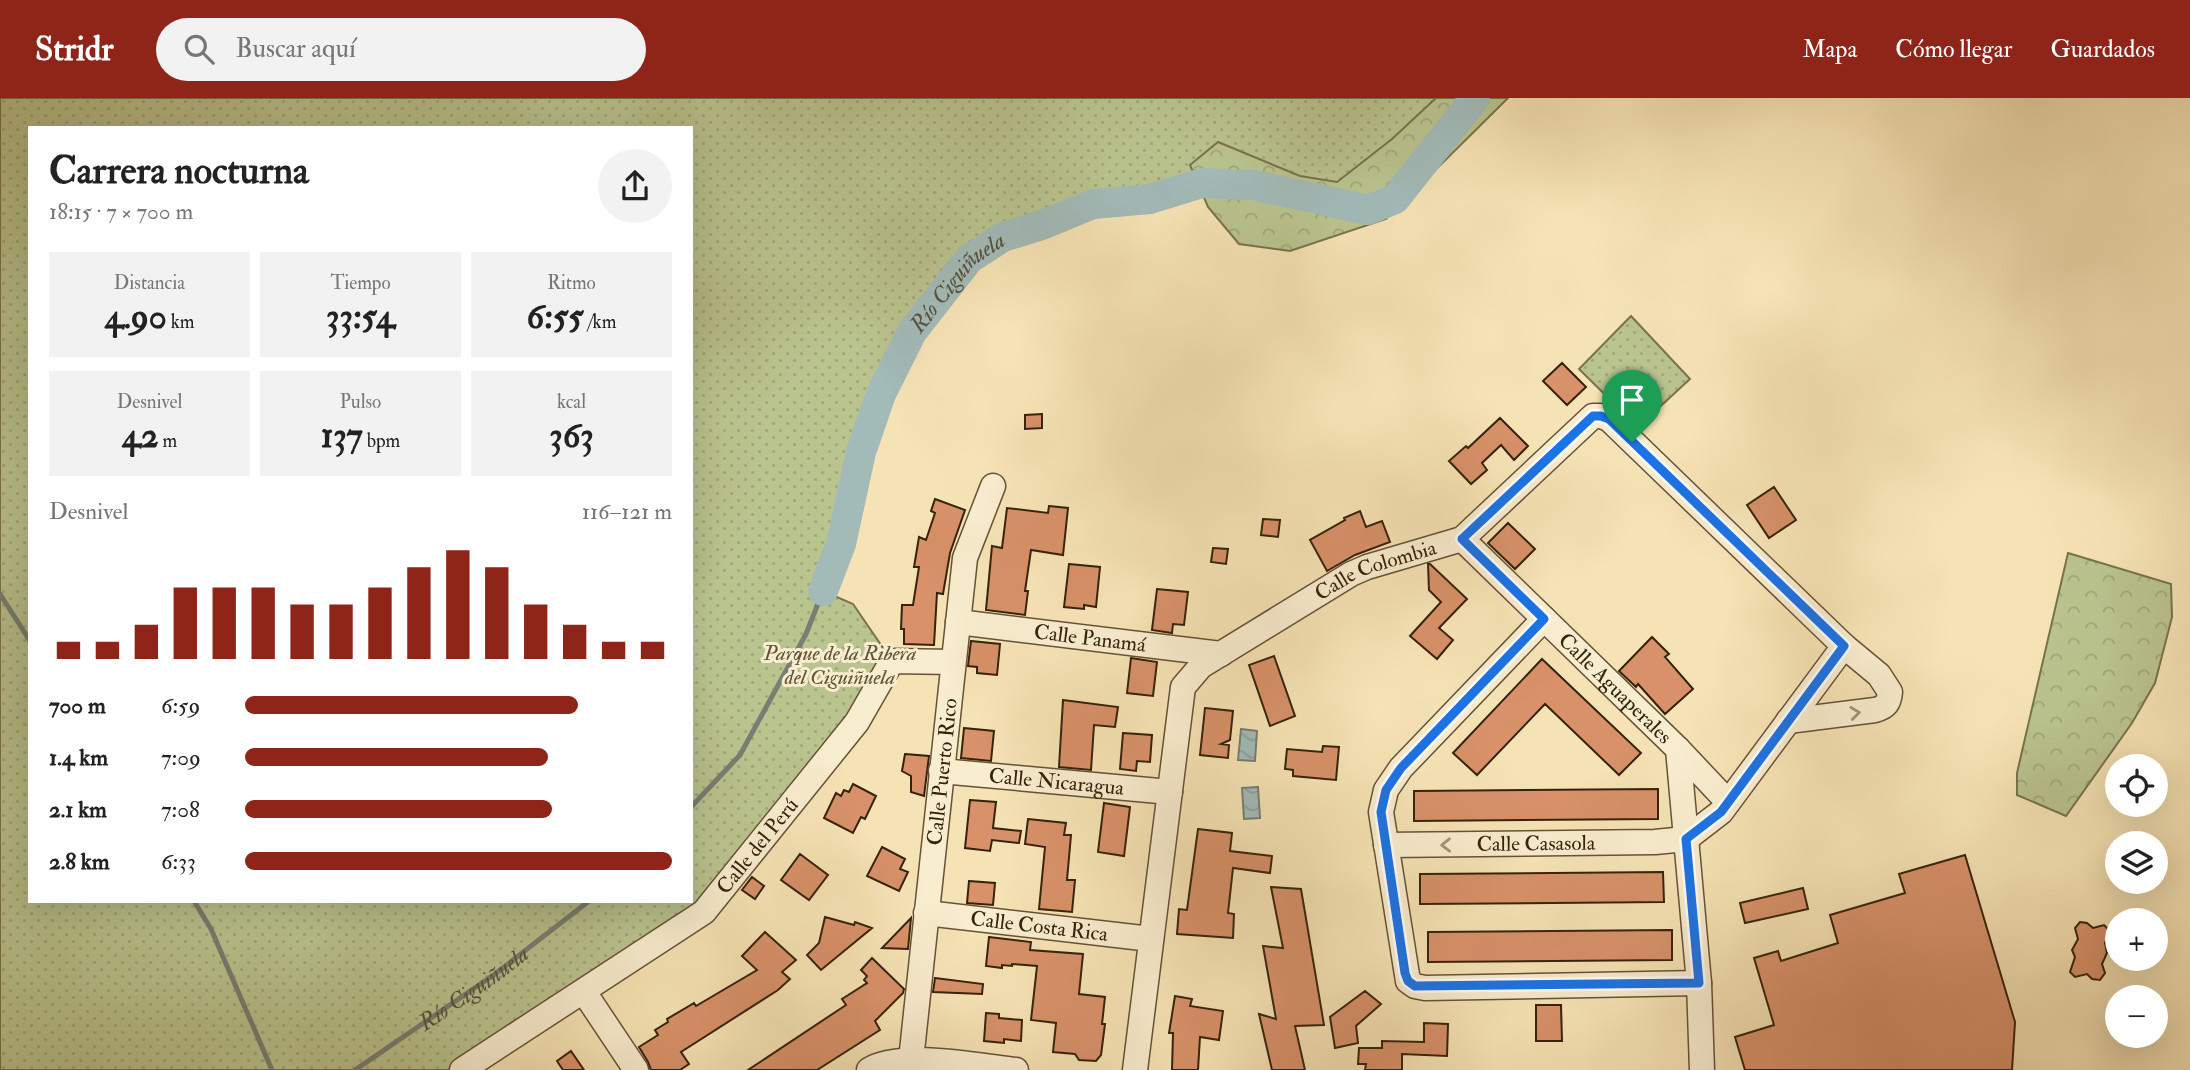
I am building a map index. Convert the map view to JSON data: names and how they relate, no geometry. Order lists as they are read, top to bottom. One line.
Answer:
{"streets":{"street":["Calle Colombia","Calle Panamá","Calle Aguaperales","Calle Puerto Rico","Calle Nicaragua","Calle Casasola","Calle del Perú","Calle Costa Rica"]},"crossings":[["Calle Colombia","Calle Panamá"],["Calle Colombia","Calle Aguaperales"],["Calle Colombia","Calle Nicaragua"],["Calle Colombia","Calle Costa Rica"],["Calle Panamá","Calle Puerto Rico"],["Calle Aguaperales","Calle Casasola"],["Calle Puerto Rico","Calle Nicaragua"],["Calle Puerto Rico","Calle del Perú"],["Calle Puerto Rico","Calle Costa Rica"]],"one_way":["Calle Casasola"],"water":["Río Ciguiñuela"],"parks":["Parque de la Ribera del Ciguiñuela"],"page":{"header":"Stridr","search":"Buscar aquí","nav":["Mapa","Cómo llegar","Guardados"],"heading":["Carrera nocturna","18:15 · 7 × 700 m"],"stats":[["Distancia","4.90 km"],["Tiempo","33:54"],["Ritmo","6:55 /km"],["Desnivel","42 m"],["Pulso","137 bpm"],["kcal","363"]],"chart":["Desnivel","116–121 m"],"list":[{"name":"700 m","note":"6:59"},{"name":"1.4 km","note":"7:09"},{"name":"2.1 km","note":"7:08"},{"name":"2.8 km","note":"6:33"}],"map_buttons":["+","−"]}}
